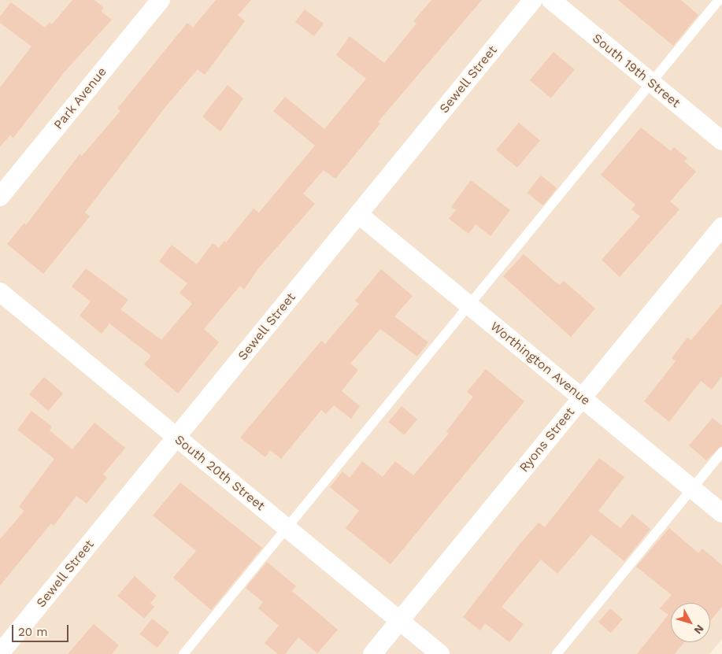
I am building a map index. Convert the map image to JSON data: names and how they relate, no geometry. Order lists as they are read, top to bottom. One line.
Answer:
{"streets":{"street":["South 19th Street","Sewell Street","Park Avenue","Worthington Avenue","Ryons Street","South 20th Street"]},"crossings":[["Sewell Street","Worthington Avenue"],["Sewell Street","South 20th Street"],["Worthington Avenue","Ryons Street"],["Ryons Street","South 20th Street"]],"scale_bar":"20 m","north":"bottom right"}
